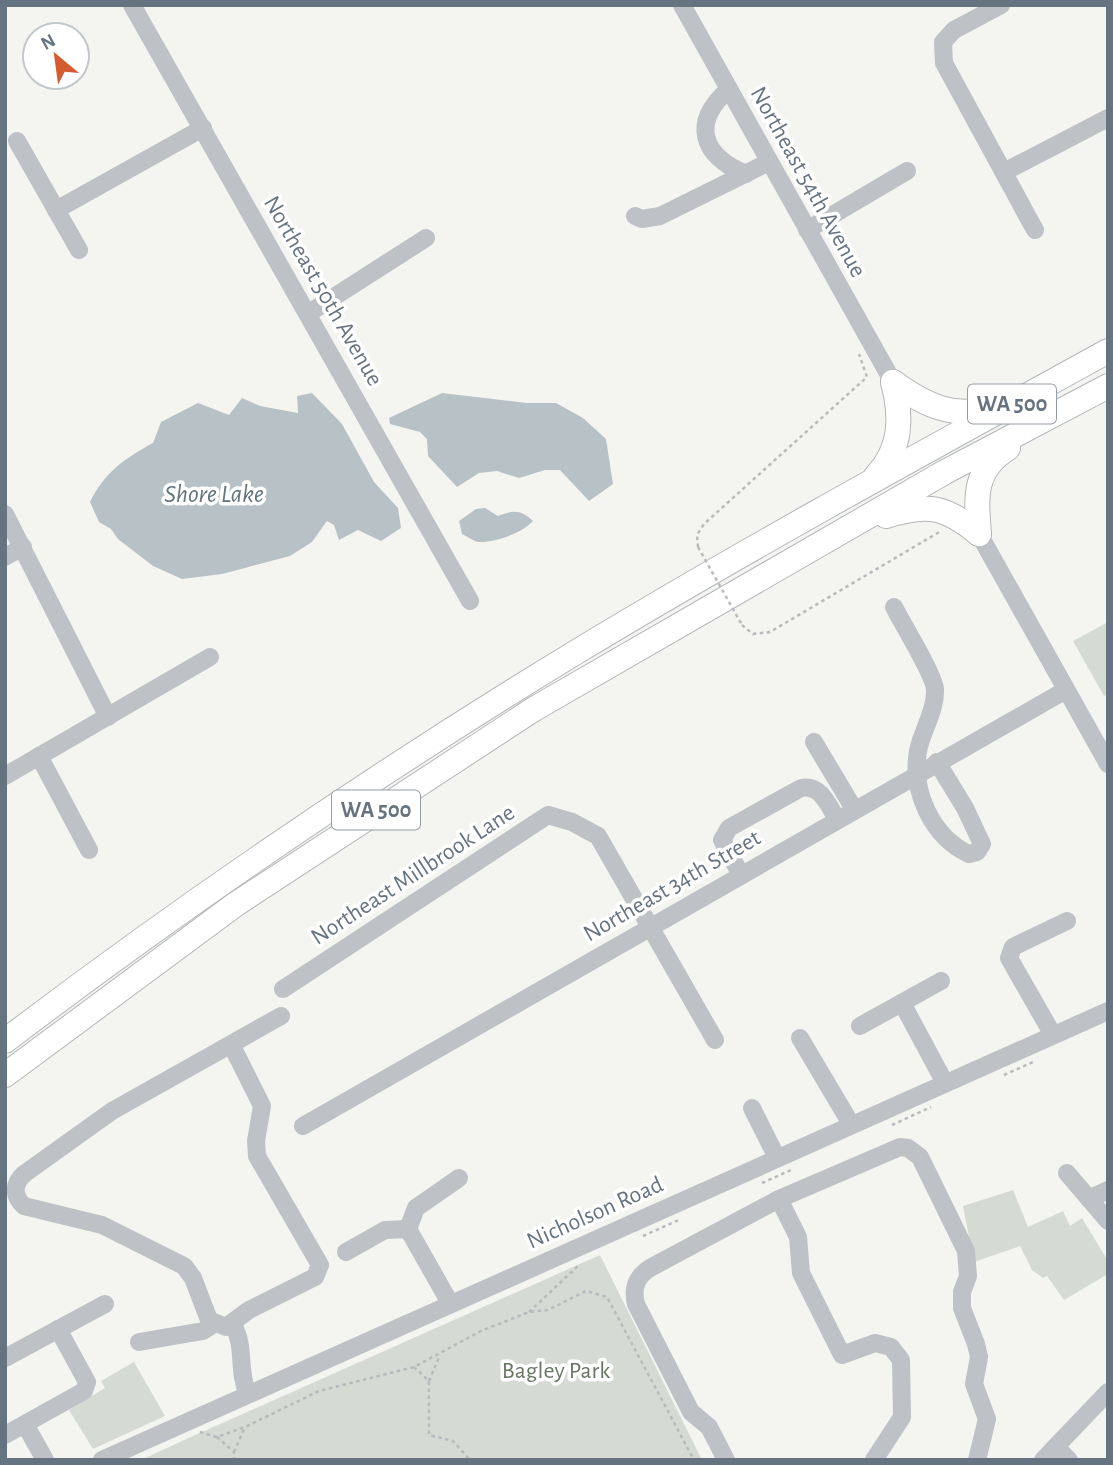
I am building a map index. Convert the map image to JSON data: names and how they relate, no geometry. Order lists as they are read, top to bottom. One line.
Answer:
{"streets":{"highway":["WA 500"],"street":["Northeast 54th Avenue","Northeast 50th Avenue","Northeast Millbrook Lane","Northeast 34th Street","Nicholson Road"]},"crossings":[["Northeast Millbrook Lane","Northeast 34th Street"]],"water":["Shore Lake"],"parks":["Bagley Park"],"north":"top left"}
